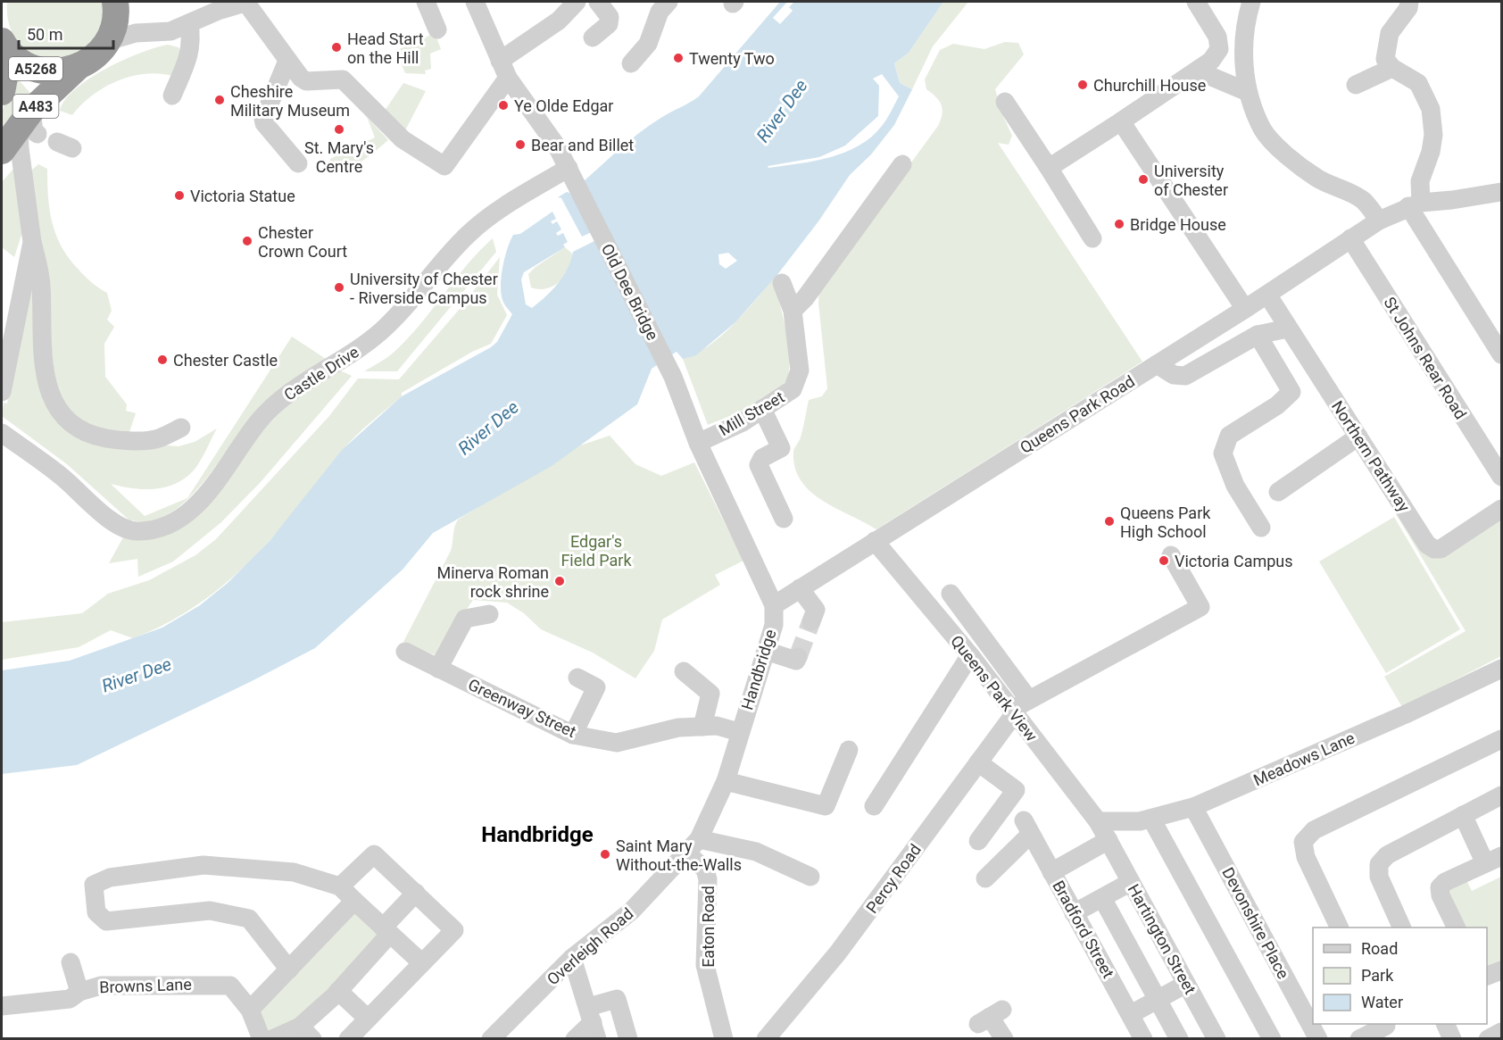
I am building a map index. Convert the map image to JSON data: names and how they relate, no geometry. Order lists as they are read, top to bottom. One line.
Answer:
{"streets":{"highway":["A5268","A483"],"street":["Old Dee Bridge","St Johns Rear Road","Castle Drive","Mill Street","Queens Park Road","Northern Pathway","Handbridge","Queens Park View","Greenway Street","Meadows Lane","Percy Road","Devonshire Place","Eaton Road","Bradford Street","Hartington Street","Overleigh Road","Browns Lane"]},"crossings":[["A5268","A483"],["Old Dee Bridge","Castle Drive"],["Old Dee Bridge","Handbridge"],["St Johns Rear Road","Queens Park Road"],["Mill Street","Handbridge"],["Queens Park Road","Northern Pathway"],["Queens Park Road","Handbridge"],["Queens Park Road","Queens Park View"],["Handbridge","Greenway Street"],["Handbridge","Eaton Road"],["Handbridge","Overleigh Road"],["Queens Park View","Meadows Lane"],["Queens Park View","Percy Road"],["Queens Park View","Hartington Street"],["Meadows Lane","Devonshire Place"],["Eaton Road","Overleigh Road"]],"districts":["Handbridge"],"water":["River Dee"],"parks":["Edgar's Field Park"],"places":["Head Start on the Hill","Twenty Two","Churchill House","Cheshire Military Museum","Ye Olde Edgar","St. Mary's Centre","Bear and Billet","University of Chester","Victoria Statue","Bridge House","Chester Crown Court","University of Chester - Riverside Campus","Chester Castle","Queens Park High School","Victoria Campus","Minerva Roman rock shrine","Saint Mary Without-the-Walls"],"legend":["Road","Park","Water"],"scale_bar":"50 m"}
